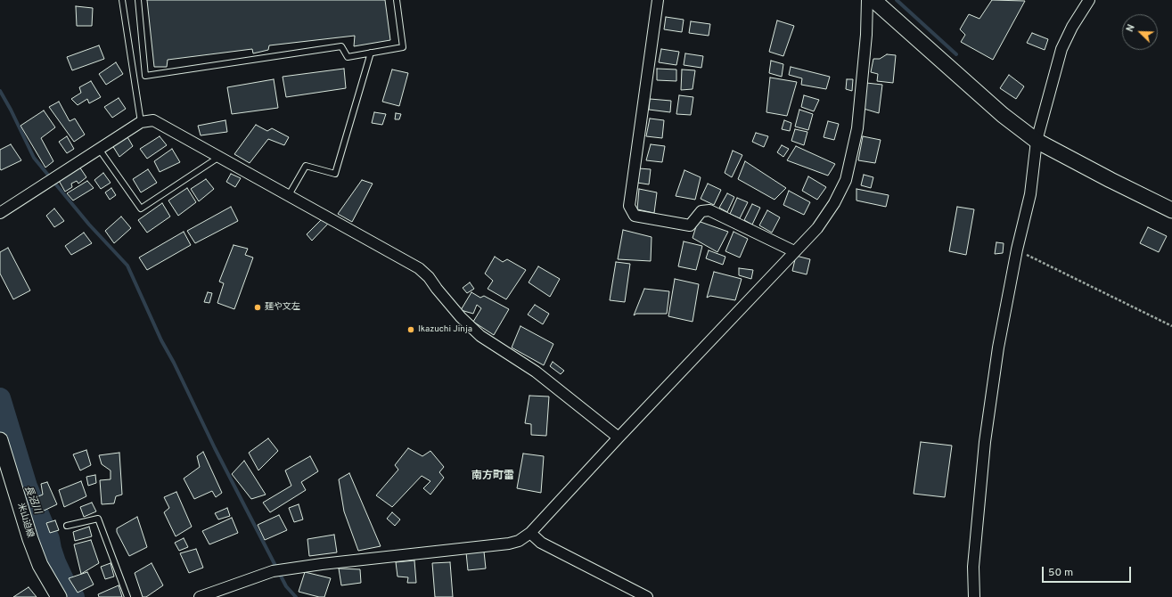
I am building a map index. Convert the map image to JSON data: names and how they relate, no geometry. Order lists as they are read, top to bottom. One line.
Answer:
{"streets":{"street":["米山迫線"]},"districts":["南方町雷"],"water":["長沼川"],"places":["麺や文左","Ikazuchi Jinja"],"scale_bar":"50 m","north":"top left"}
